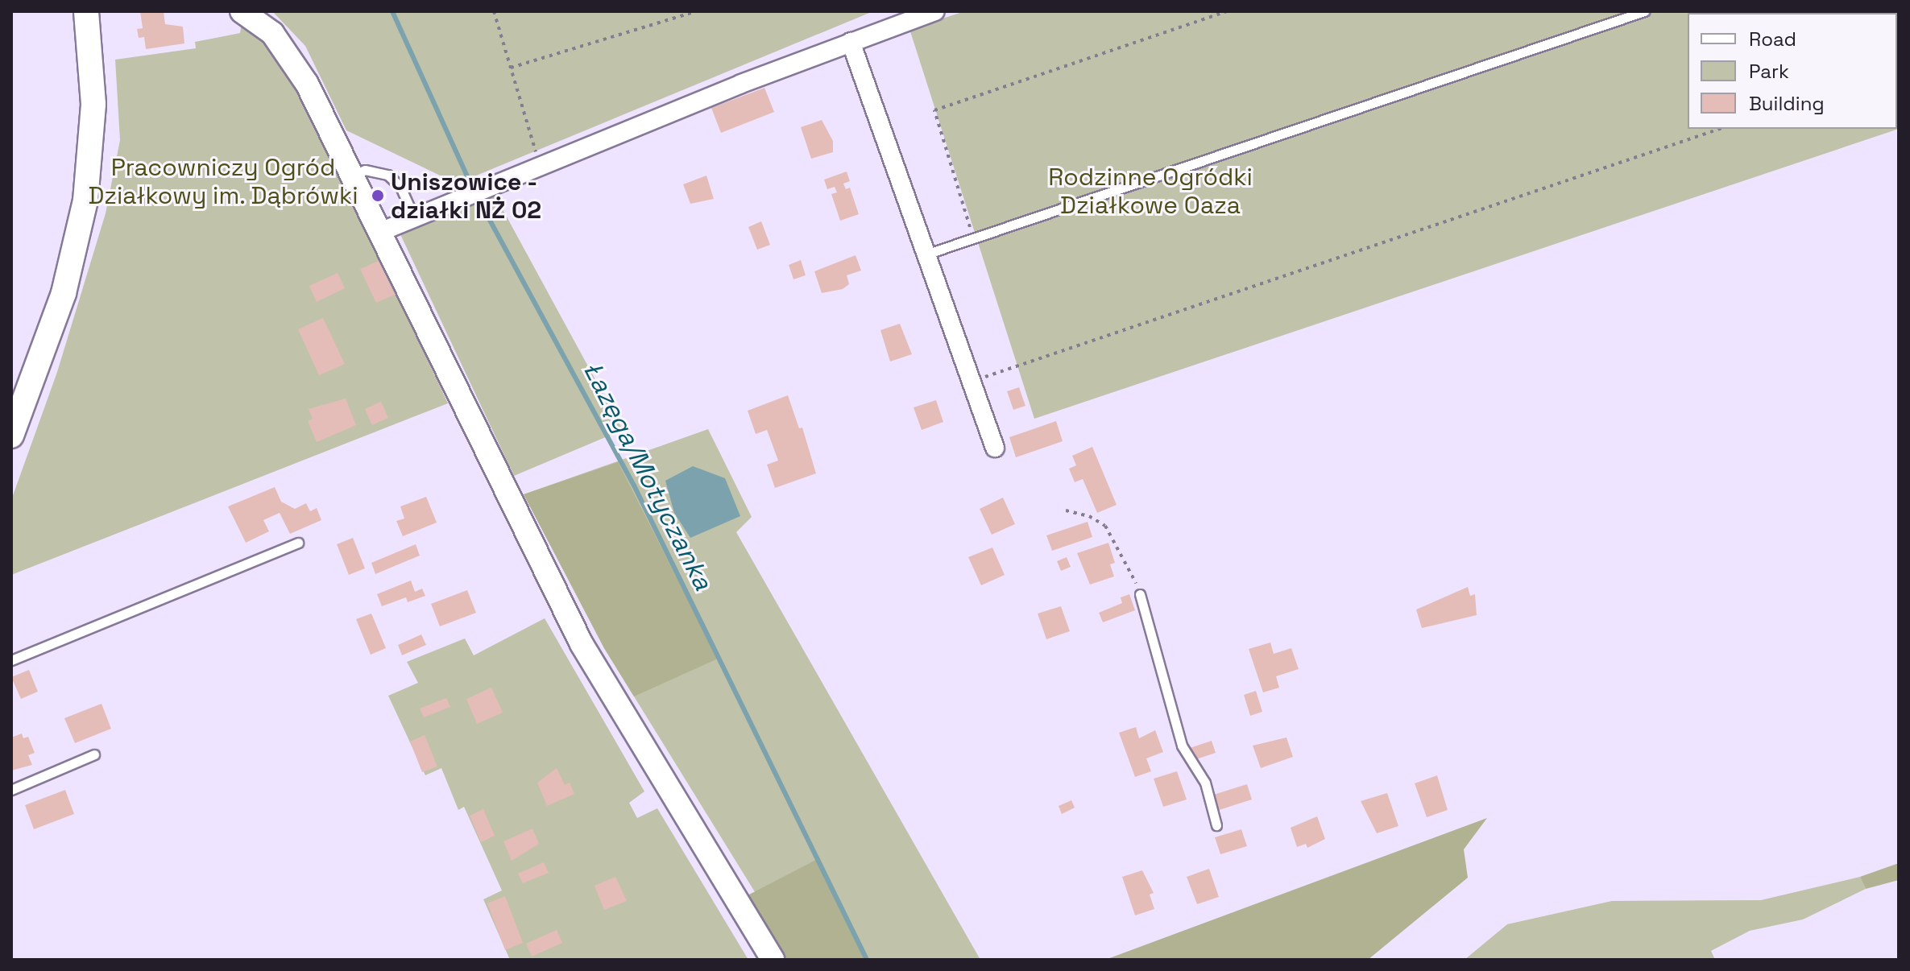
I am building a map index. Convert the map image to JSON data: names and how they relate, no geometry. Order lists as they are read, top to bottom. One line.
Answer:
{"water":["Łazęga/Motyczanka"],"parks":["Pracowniczy Ogród Działkowy im. Dąbrówki","Rodzinne Ogródki Działkowe Oaza"],"places":["Uniszowice - działki NŻ 02"],"legend":["Road","Park","Building"]}
